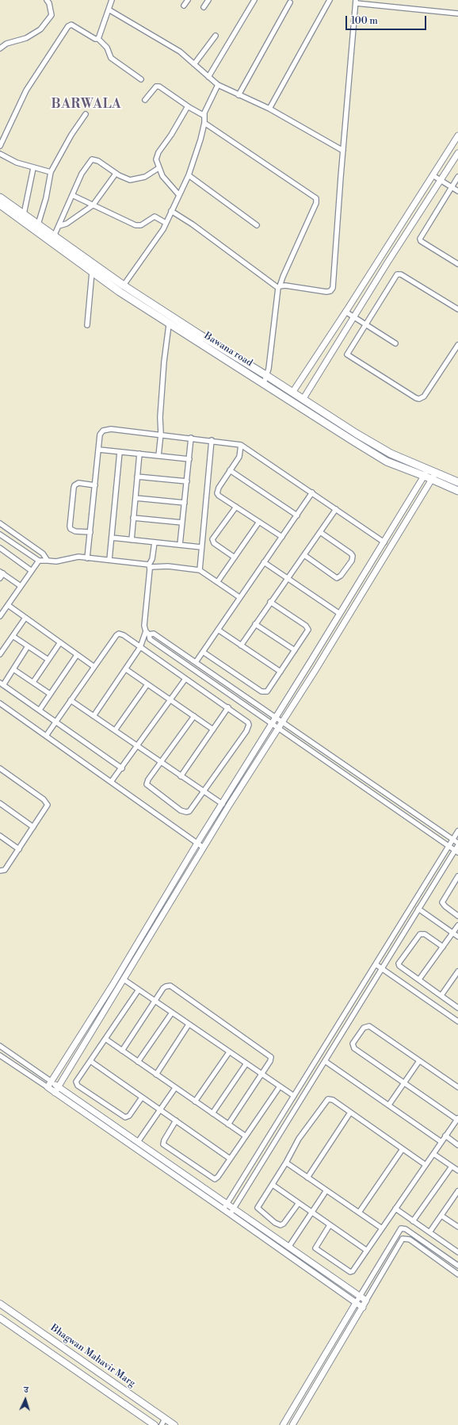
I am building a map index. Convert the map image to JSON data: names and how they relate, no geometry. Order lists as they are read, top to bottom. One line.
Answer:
{"streets":{"main road":["Bawana road","Bhagwan Mahavir Marg"]},"districts":["BARWALA"],"scale_bar":"100 m","north":"top"}
